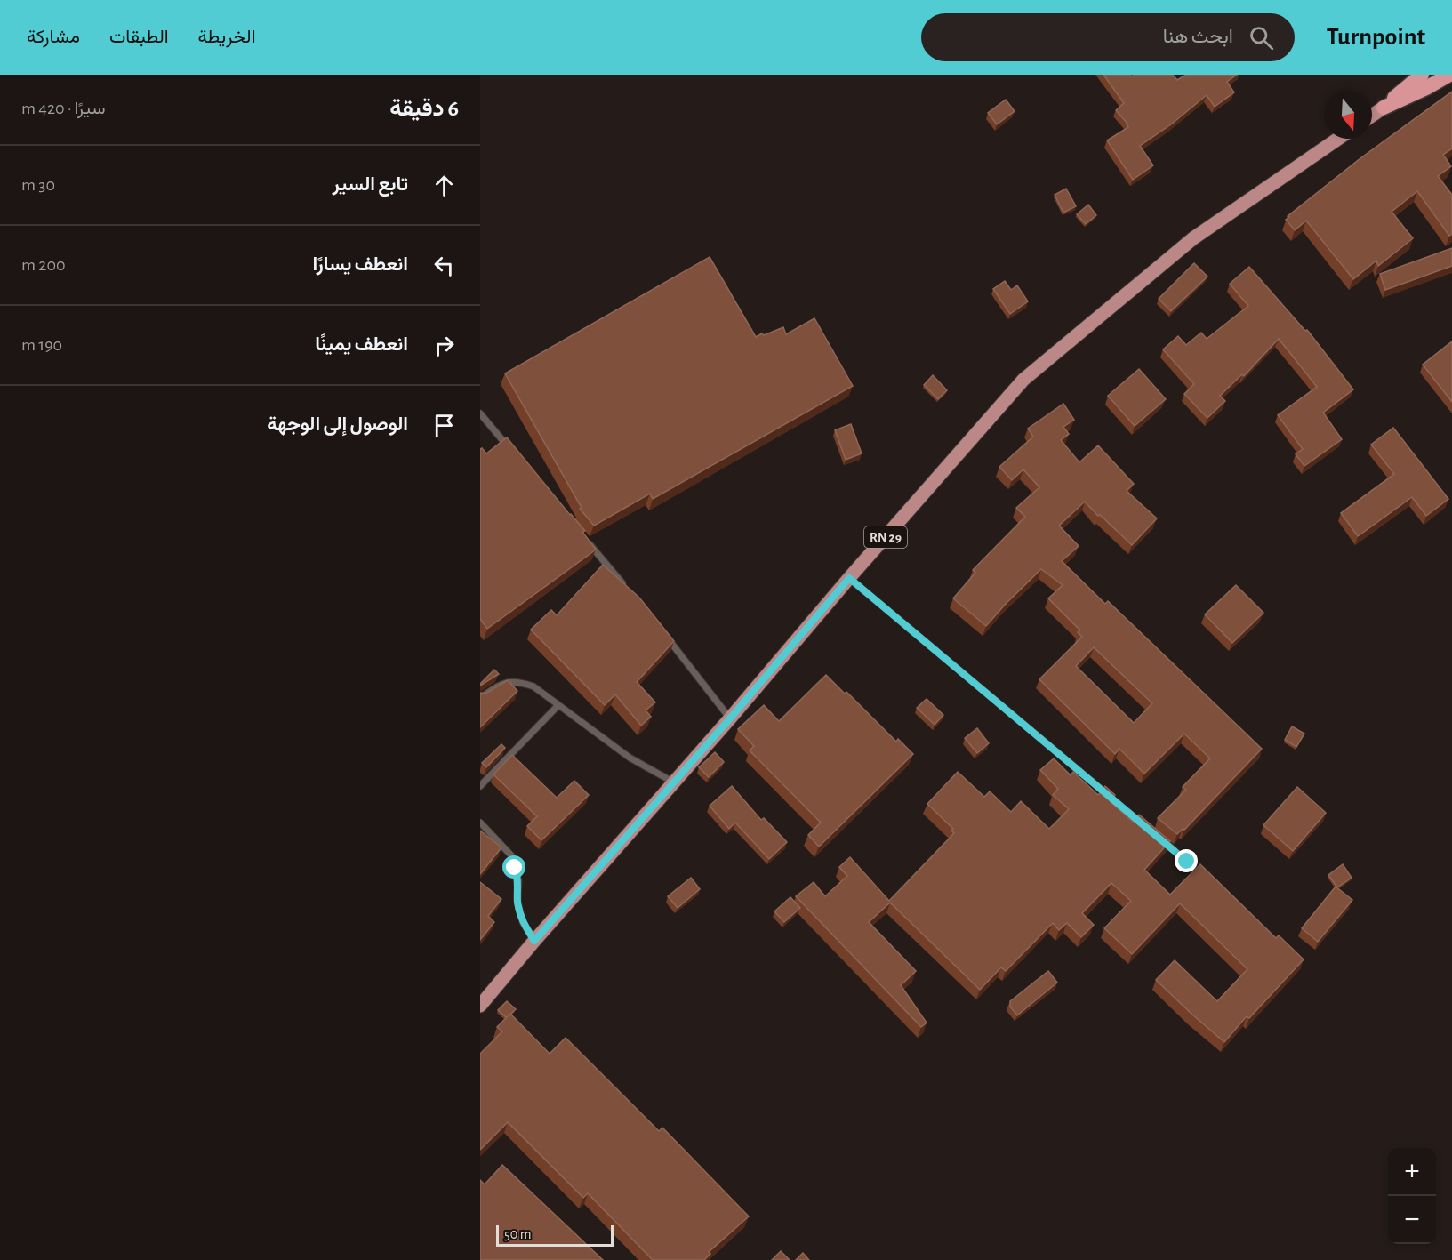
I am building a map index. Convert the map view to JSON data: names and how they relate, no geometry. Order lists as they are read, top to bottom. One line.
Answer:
{"streets":{"main road":["RN 29"]},"scale_bar":"50 m","north":"bottom","page":{"header":"Turnpoint","search":"ابحث هنا","nav":["الخريطة","الطبقات","مشاركة"],"heading":["6 دقيقة","سيرًا · 420 m"],"list":[["تابع السير","30 m"],["انعطف يسارًا","200 m"],["انعطف يمينًا","190 m"],"الوصول إلى الوجهة"],"map_buttons":["+","−"],"scale":"50 m"}}
